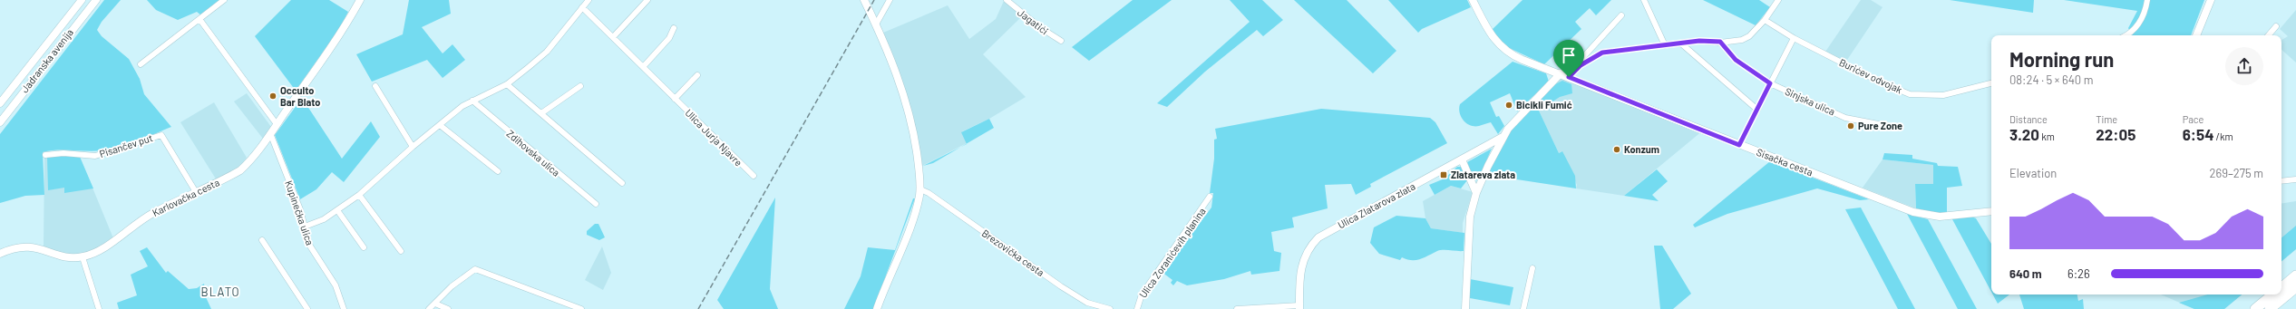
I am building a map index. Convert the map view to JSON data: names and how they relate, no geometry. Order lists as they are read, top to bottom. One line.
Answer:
{"streets":{"main road":["Jadranska avenija","Sisačka cesta","Karlovačka cesta","Ulica Zlatarova zlata"],"street":["Jagatići","Burićev odvojak","Sinjska ulica","Ulica Jurja Njavre","Pisančev put","Zdihovska ulica","Kupinečka ulica","Brezovička cesta","Ulica Zoranićevih planina"]},"crossings":[["Pisančev put","Karlovačka cesta"],["Karlovačka cesta","Kupinečka ulica"]],"districts":["BLATO"],"places":{"other":["Occulto Bar Blato","Bicikli Fumić","Pure Zone","Konzum"],"transit":["Zlatareva zlata"]},"page":{"heading":["Morning run","08:24 · 5 × 640 m"],"stats":[["Distance","3.20 km"],["Time","22:05"],["Pace","6:54 /km"]],"chart":["Elevation","269–275 m"],"list":[{"name":"640 m","note":"6:26"}]}}
